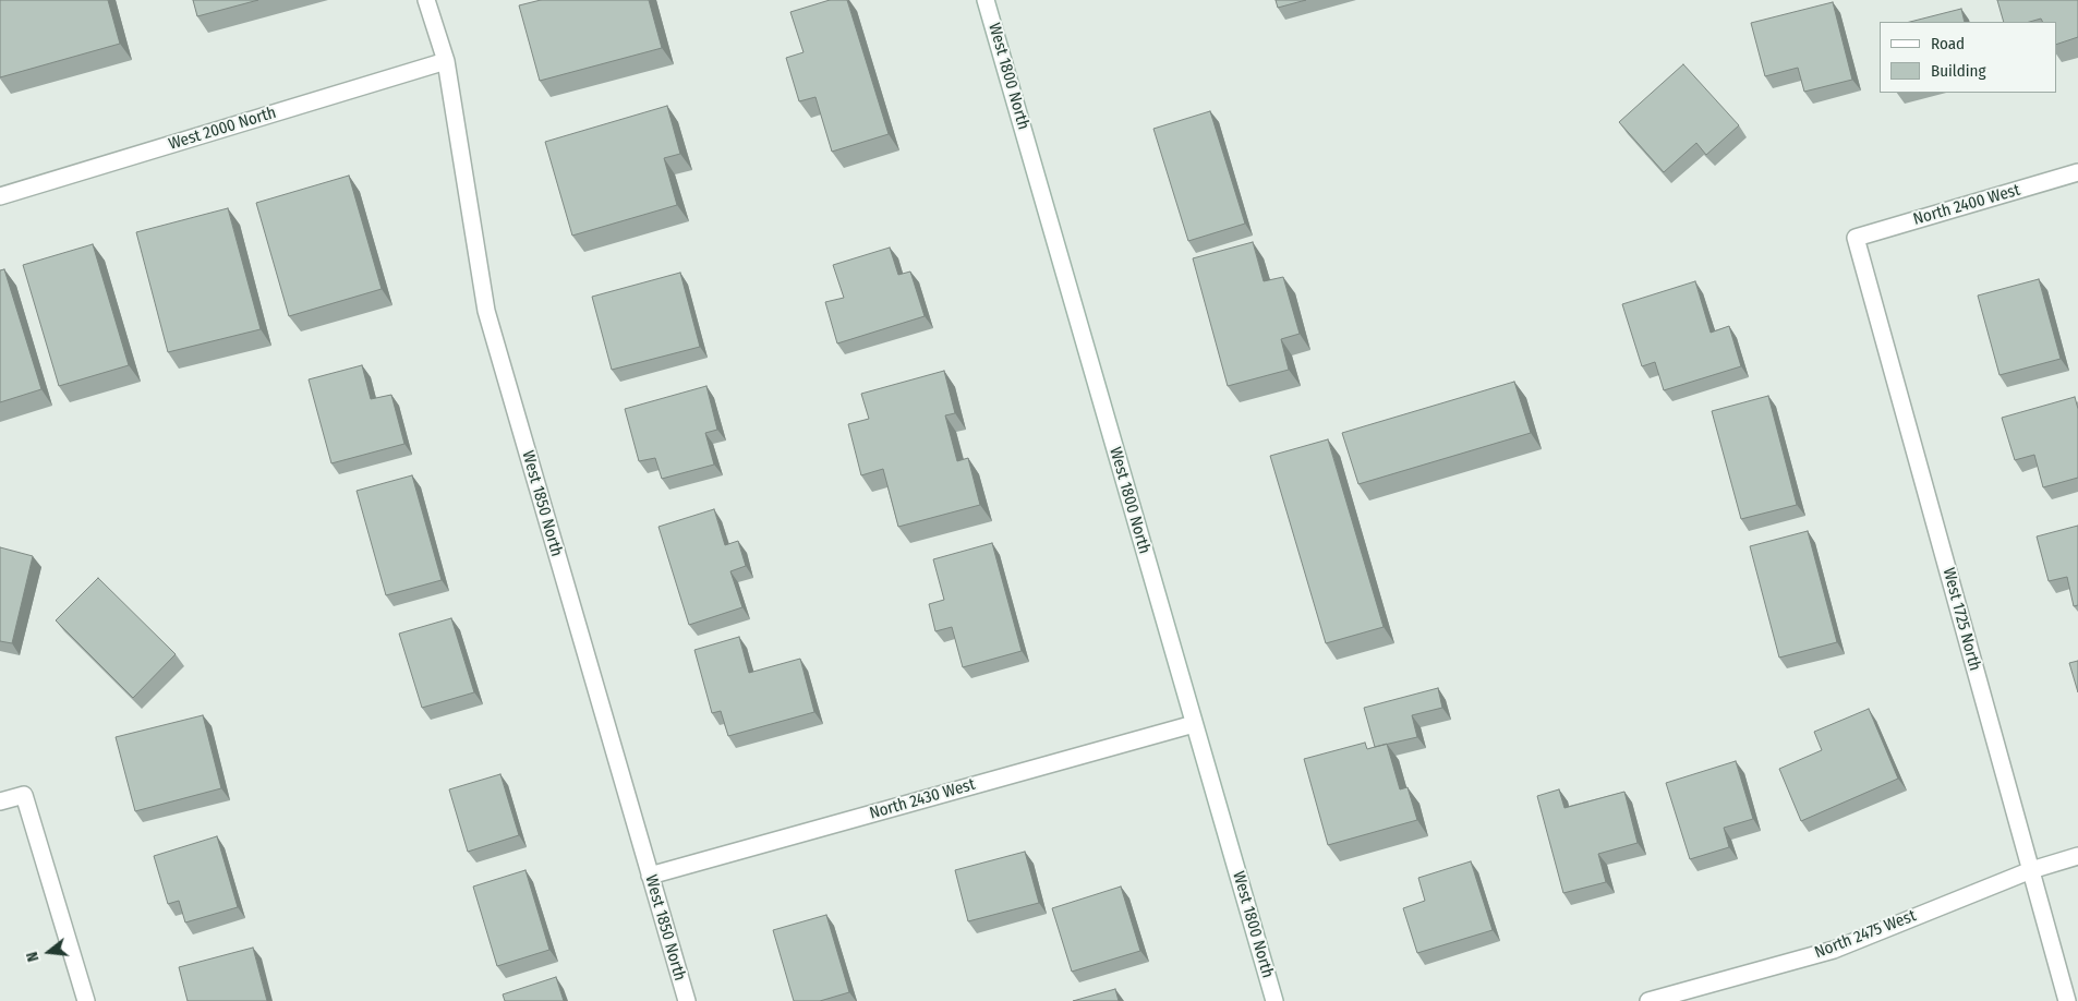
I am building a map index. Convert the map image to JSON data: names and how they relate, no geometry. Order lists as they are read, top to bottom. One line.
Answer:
{"streets":{"street":["West 1800 North","West 2000 North","North 2400 West","West 1850 North","West 1725 North","North 2430 West","North 2475 West"]},"crossings":[["West 1800 North","North 2430 West"],["West 2000 North","West 1850 North"],["North 2400 West","West 1725 North"],["West 1850 North","North 2430 West"],["West 1725 North","North 2475 West"]],"legend":["Road","Building"],"north":"left"}
